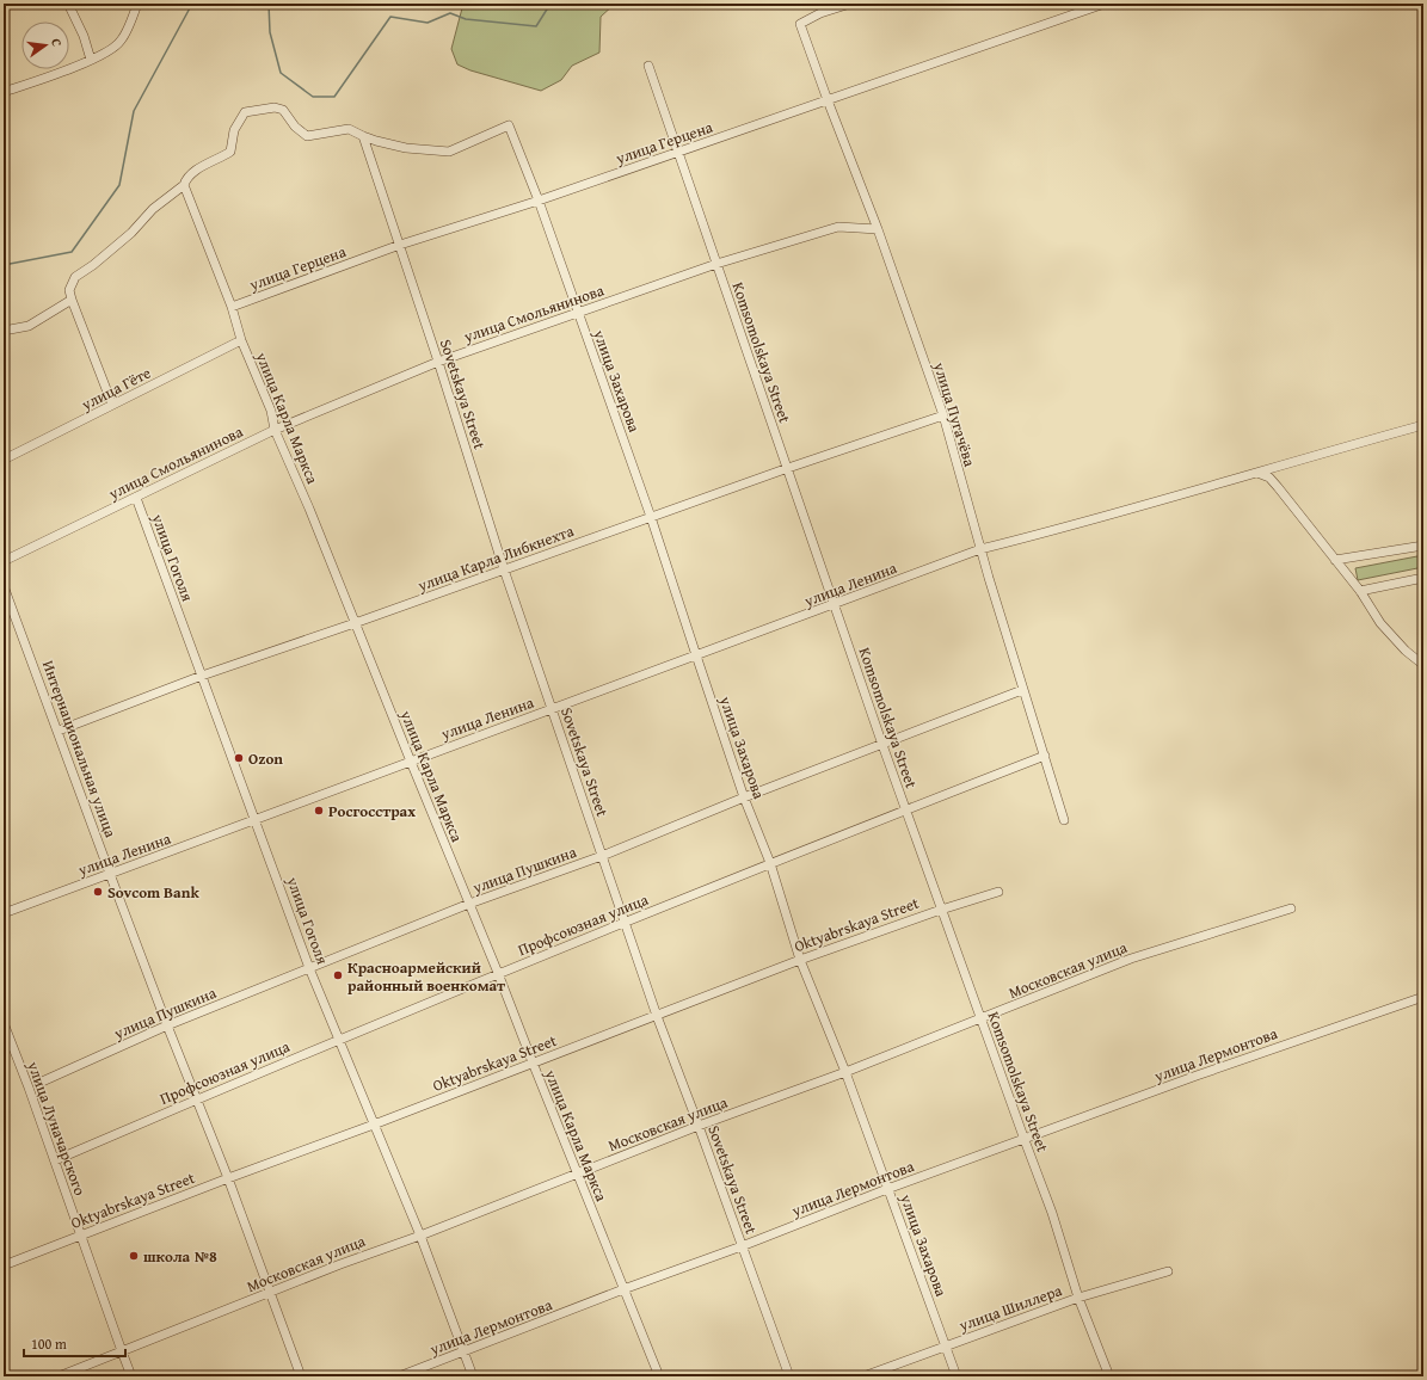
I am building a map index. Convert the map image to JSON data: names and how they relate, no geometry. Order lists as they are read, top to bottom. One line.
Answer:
{"streets":{"street":["улица Герцена","улица Смольянинова","Komsomolskaya Street","улица Захарова","улица Гёте","Sovetskaya Street","улица Пугачёва","улица Карла Маркса","улица Гоголя","улица Карла Либкнехта","улица Ленина","Интернациональная улица","улица Пушкина","Профсоюзная улица","Oktyabrskaya Street","Московская улица","улица Лермонтова","улица Луначарского","улица Шиллера"]},"crossings":[["улица Герцена","Komsomolskaya Street"],["улица Герцена","улица Захарова"],["улица Герцена","Sovetskaya Street"],["улица Герцена","улица Пугачёва"],["улица Герцена","улица Карла Маркса"],["улица Смольянинова","Komsomolskaya Street"],["улица Смольянинова","улица Захарова"],["улица Смольянинова","Sovetskaya Street"],["улица Смольянинова","улица Пугачёва"],["улица Смольянинова","улица Карла Маркса"],["улица Смольянинова","улица Гоголя"],["Komsomolskaya Street","улица Карла Либкнехта"],["Komsomolskaya Street","улица Ленина"],["Komsomolskaya Street","улица Пушкина"],["Komsomolskaya Street","Профсоюзная улица"],["Komsomolskaya Street","Oktyabrskaya Street"],["Komsomolskaya Street","Московская улица"],["Komsomolskaya Street","улица Лермонтова"],["Komsomolskaya Street","улица Шиллера"],["улица Захарова","Sovetskaya Street"],["улица Захарова","улица Карла Либкнехта"],["улица Захарова","улица Ленина"],["улица Захарова","улица Пушкина"],["улица Захарова","Профсоюзная улица"],["улица Захарова","Oktyabrskaya Street"],["улица Захарова","Московская улица"],["улица Захарова","улица Лермонтова"],["улица Захарова","улица Шиллера"],["улица Гёте","улица Карла Маркса"],["Sovetskaya Street","улица Карла Либкнехта"],["Sovetskaya Street","улица Ленина"],["Sovetskaya Street","улица Пушкина"],["Sovetskaya Street","Профсоюзная улица"],["Sovetskaya Street","Oktyabrskaya Street"],["Sovetskaya Street","Московская улица"],["Sovetskaya Street","улица Лермонтова"],["улица Пугачёва","улица Карла Либкнехта"],["улица Пугачёва","улица Ленина"],["улица Пугачёва","улица Пушкина"],["улица Пугачёва","Профсоюзная улица"],["улица Карла Маркса","улица Карла Либкнехта"],["улица Карла Маркса","улица Ленина"],["улица Карла Маркса","улица Пушкина"],["улица Карла Маркса","Профсоюзная улица"],["улица Карла Маркса","Oktyabrskaya Street"],["улица Карла Маркса","Московская улица"],["улица Карла Маркса","улица Лермонтова"],["улица Гоголя","улица Карла Либкнехта"],["улица Гоголя","улица Ленина"],["улица Гоголя","улица Пушкина"],["улица Гоголя","Профсоюзная улица"],["улица Гоголя","Oktyabrskaya Street"],["улица Гоголя","Московская улица"],["улица Гоголя","улица Лермонтова"],["улица Карла Либкнехта","Интернациональная улица"],["улица Ленина","Интернациональная улица"],["Интернациональная улица","улица Пушкина"],["Интернациональная улица","Профсоюзная улица"],["Интернациональная улица","Oktyabrskaya Street"],["Интернациональная улица","Московская улица"],["Профсоюзная улица","улица Луначарского"],["Oktyabrskaya Street","улица Луначарского"],["Московская улица","улица Луначарского"]],"places":["Ozon","Росгосстрах","Sovcom Bank","Красноармейский районный военкомат","школа №8"],"scale_bar":"100 m","north":"right"}
